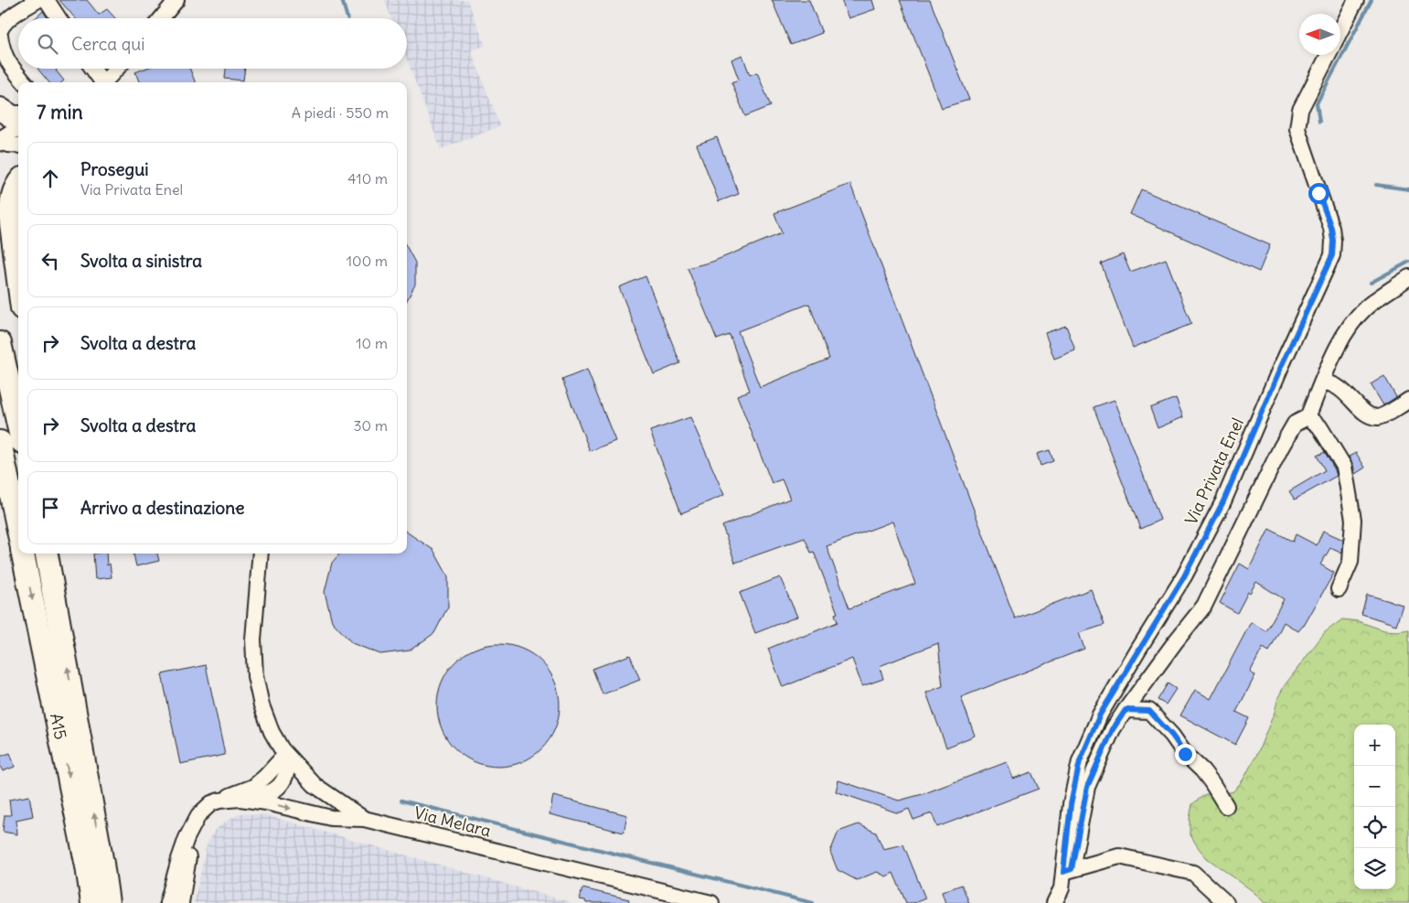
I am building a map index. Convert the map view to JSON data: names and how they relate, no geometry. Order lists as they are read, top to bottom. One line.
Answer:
{"streets":{"highway":["A15"],"street":["Via Privata Enel","Via Melara"]},"north":"left","page":{"search":"Cerca qui","heading":["7 min","A piedi · 550 m"],"list":[["Prosegui","Via Privata Enel","410 m"],["Svolta a sinistra","100 m"],["Svolta a destra","10 m"],["Svolta a destra","30 m"],"Arrivo a destinazione"],"map_buttons":["+","−"]}}
